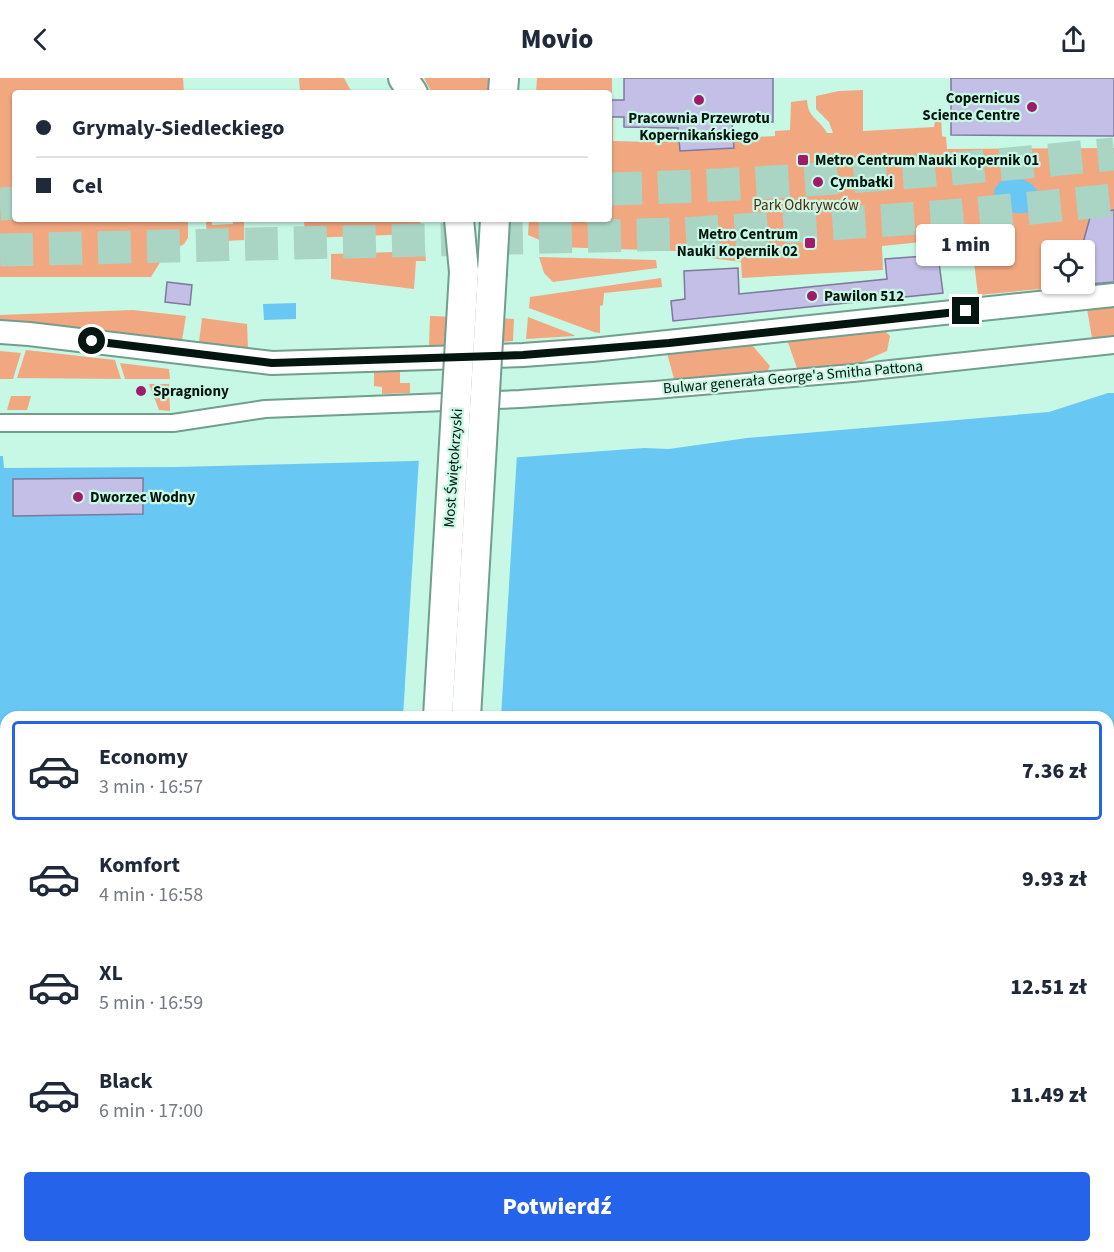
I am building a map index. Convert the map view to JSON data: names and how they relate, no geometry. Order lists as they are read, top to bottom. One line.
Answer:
{"streets":{"street":["Bulwar generała George'a Smitha Pattona","Most Świętokrzyski"]},"parks":["Park Odkrywców"],"places":{"other":["Pracownia Przewrotu Kopernikańskiego","Copernicus Science Centre","Cymbałki","Pawilon 512","Spragniony","Dworzec Wodny"],"transit":["Metro Centrum Nauki Kopernik 01","Metro Centrum Nauki Kopernik 02"]},"page":{"header":"Movio","banner":["Grymaly-Siedleckiego","Cel"],"bubble":"1 min","list":[{"name":"Economy","note":"3 min · 16:57","value":"7.36 zł"},{"name":"Komfort","note":"4 min · 16:58","value":"9.93 zł"},{"name":"XL","note":"5 min · 16:59","value":"12.51 zł"},{"name":"Black","note":"6 min · 17:00","value":"11.49 zł"}],"buttons":"Potwierdź"}}
